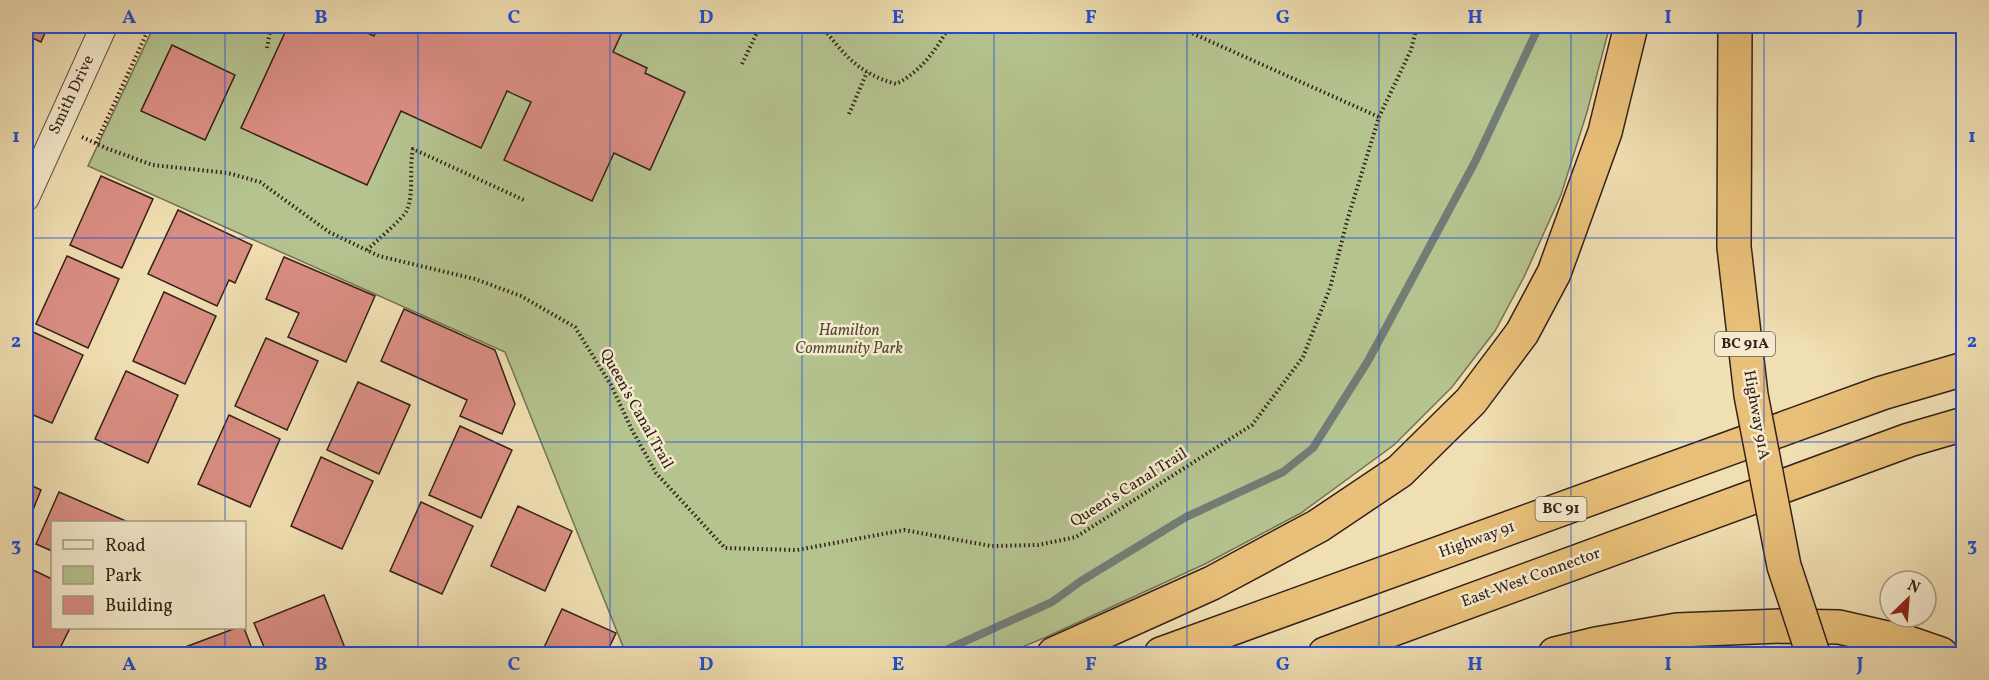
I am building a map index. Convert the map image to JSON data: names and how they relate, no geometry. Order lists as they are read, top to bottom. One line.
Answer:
{"streets":{"highway":["BC 91A","Highway 91A","BC 91","Highway 91","East-West Connector"],"street":["Smith Drive"],"path":["Queen's Canal Trail"]},"crossings":[["Smith Drive","Queen's Canal Trail"]],"parks":["Hamilton Community Park"],"legend":["Road","Park","Building"],"north":"top right","grid":{"columns":["A","B","C","D","E","F","G","H","I","J"],"rows":["1","2","3"]}}
